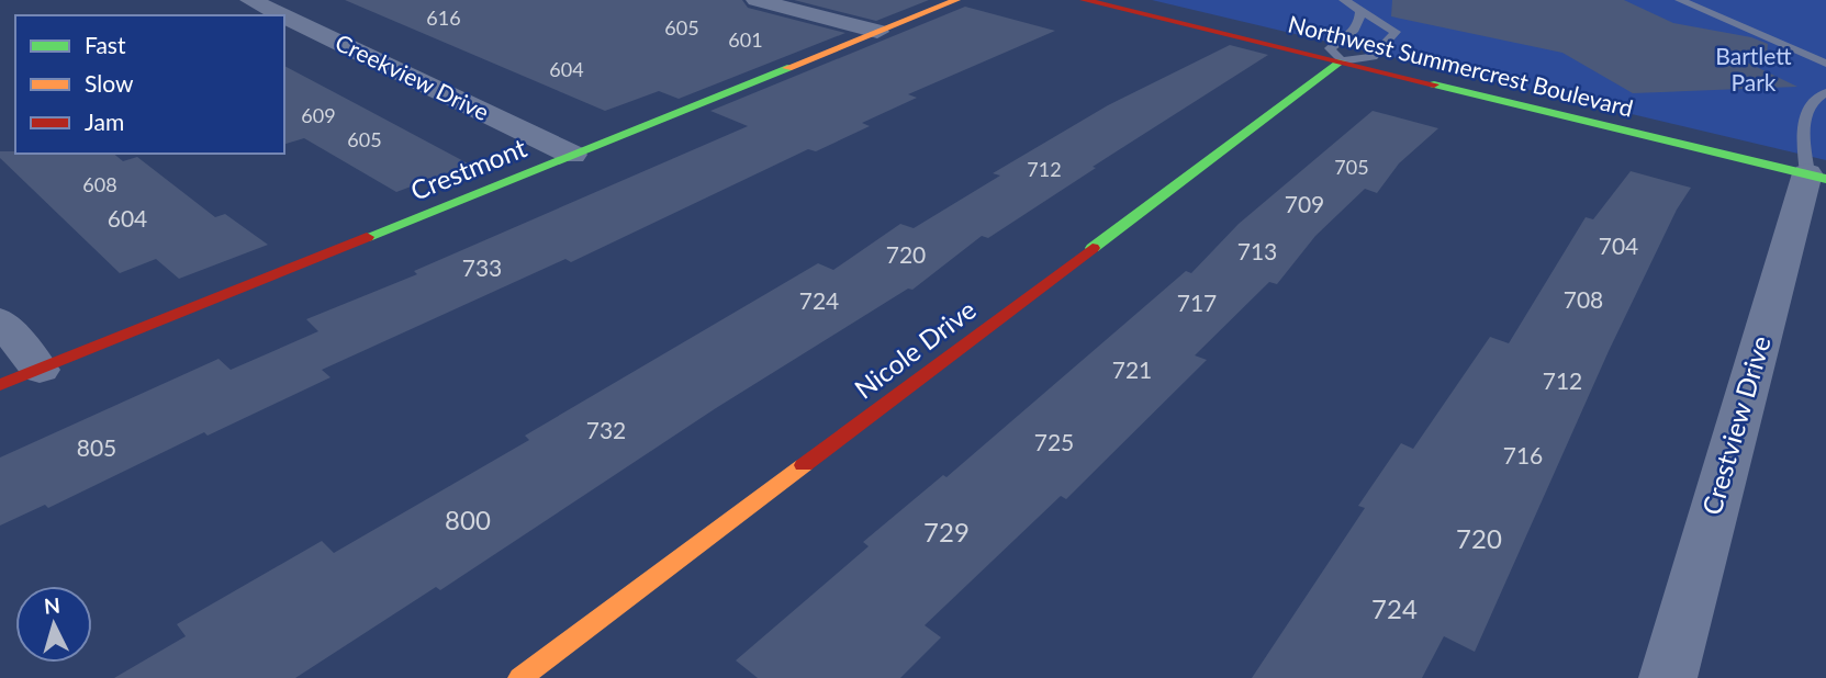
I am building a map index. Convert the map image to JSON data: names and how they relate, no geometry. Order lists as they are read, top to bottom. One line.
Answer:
{"streets":{"street":["Northwest Summercrest Boulevard","Creekview Drive","Crestmont","Nicole Drive","Crestview Drive"]},"crossings":[["Northwest Summercrest Boulevard","Nicole Drive"],["Northwest Summercrest Boulevard","Crestview Drive"],["Creekview Drive","Crestmont"]],"parks":["Bartlett Park"],"house_numbers":["616","605","601","604","609","605","705","712","608","709","604","704","713","720","733","708","724","717","721","712","732","725","805","716","800","729","720","724"],"legend":["Fast","Slow","Jam"],"north":"top"}
